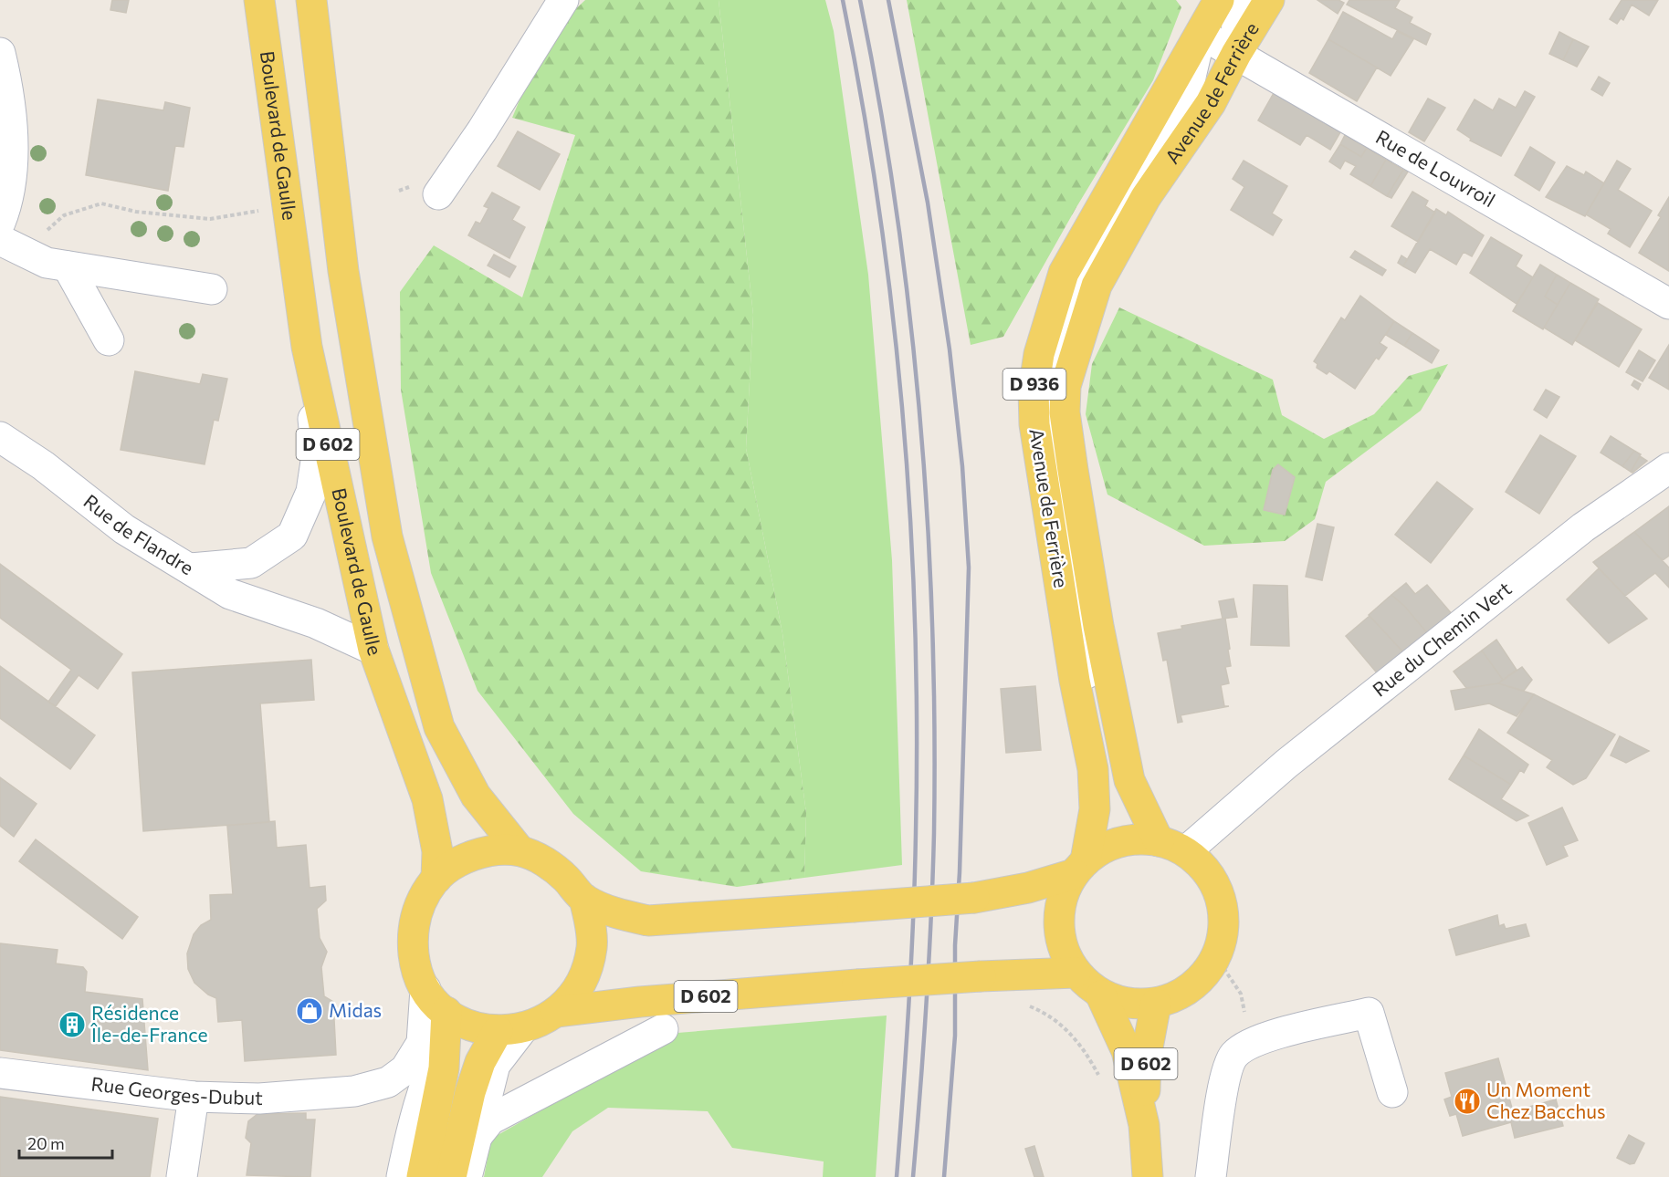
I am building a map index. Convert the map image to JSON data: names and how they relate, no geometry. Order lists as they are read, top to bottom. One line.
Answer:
{"streets":{"main road":["Avenue de Ferrière","Boulevard de Gaulle","D 936","D 602"],"street":["Rue de Louvroil","Rue de Flandre","Rue du Chemin Vert","Rue Georges-Dubut"]},"crossings":[["Avenue de Ferrière","Rue de Louvroil"],["Avenue de Ferrière","D 602"],["Avenue de Ferrière","Rue du Chemin Vert"],["Boulevard de Gaulle","D 602"],["Boulevard de Gaulle","Rue de Flandre"],["Boulevard de Gaulle","Rue Georges-Dubut"],["D 602","Rue du Chemin Vert"],["D 602","Rue Georges-Dubut"]],"places":{"shop":["Midas"],"building":["Résidence Île-de-France"],"restaurant":["Un Moment Chez Bacchus"]},"scale_bar":"20 m"}
